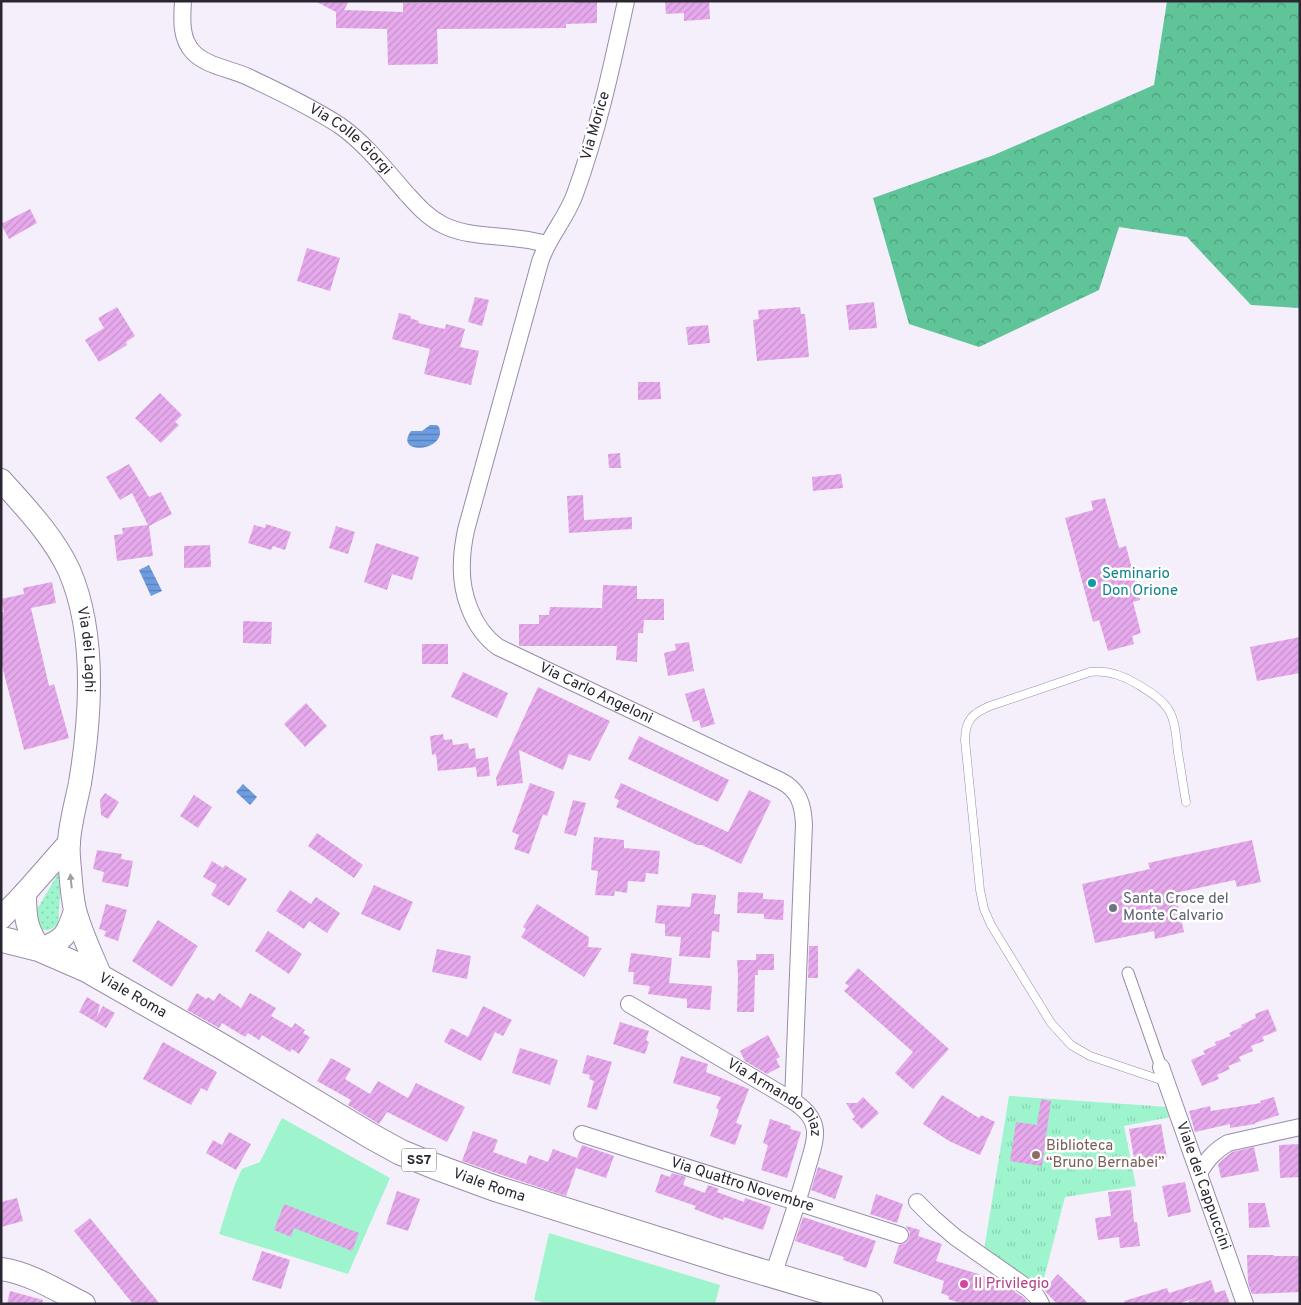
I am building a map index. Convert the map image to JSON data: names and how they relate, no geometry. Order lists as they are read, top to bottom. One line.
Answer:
{"streets":{"main road":["Via dei Laghi","Viale Roma","SS7"],"street":["Via Morice","Via Colle Giorgi","Via Carlo Angeloni","Via Armando Diaz","Via Quattro Novembre","Viale dei Cappuccini"]},"crossings":[["Via Morice","Via Colle Giorgi"],["Via Morice","Via Carlo Angeloni"],["Via Colle Giorgi","Via Carlo Angeloni"],["Via dei Laghi","Viale Roma"],["Via Carlo Angeloni","Via Armando Diaz"],["Viale Roma","Via Armando Diaz"],["Via Armando Diaz","Via Quattro Novembre"]],"places":["Seminario Don Orione","Santa Croce del Monte Calvario","Biblioteca “Bruno Bernabei”","Il Privilegio"]}
